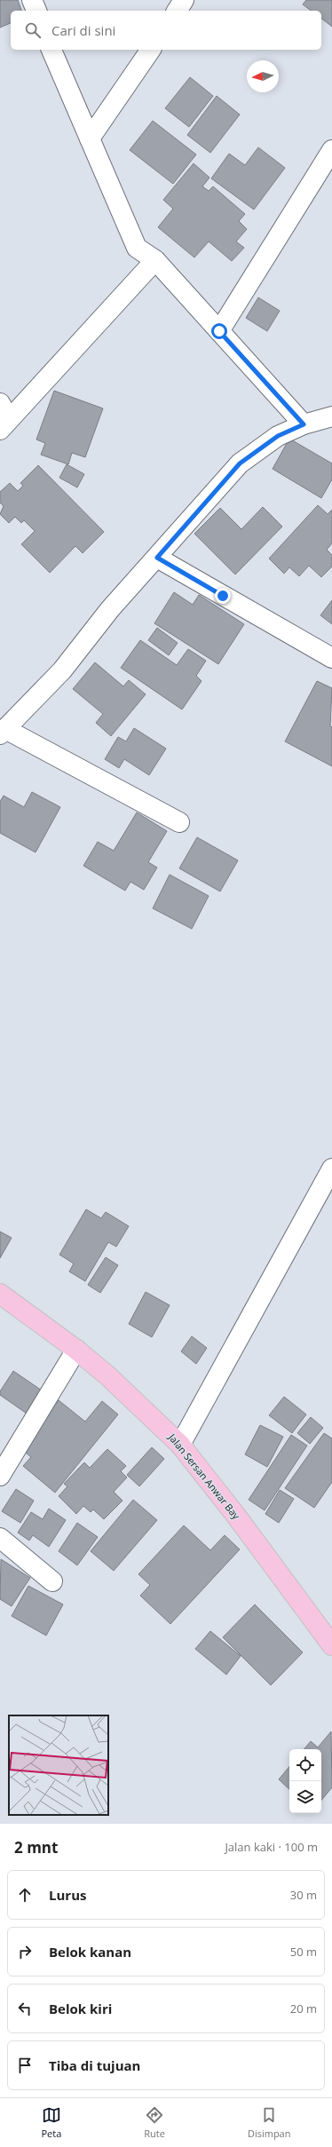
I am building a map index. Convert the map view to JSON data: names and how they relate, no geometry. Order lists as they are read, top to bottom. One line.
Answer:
{"streets":{"main road":["Jalan Sersan Anwar Bay"]},"north":"left","page":{"search":"Cari di sini","heading":["2 mnt","Jalan kaki · 100 m"],"list":[["Lurus","30 m"],["Belok kanan","50 m"],["Belok kiri","20 m"],"Tiba di tujuan"],"nav":["Peta","Rute","Disimpan"]}}
